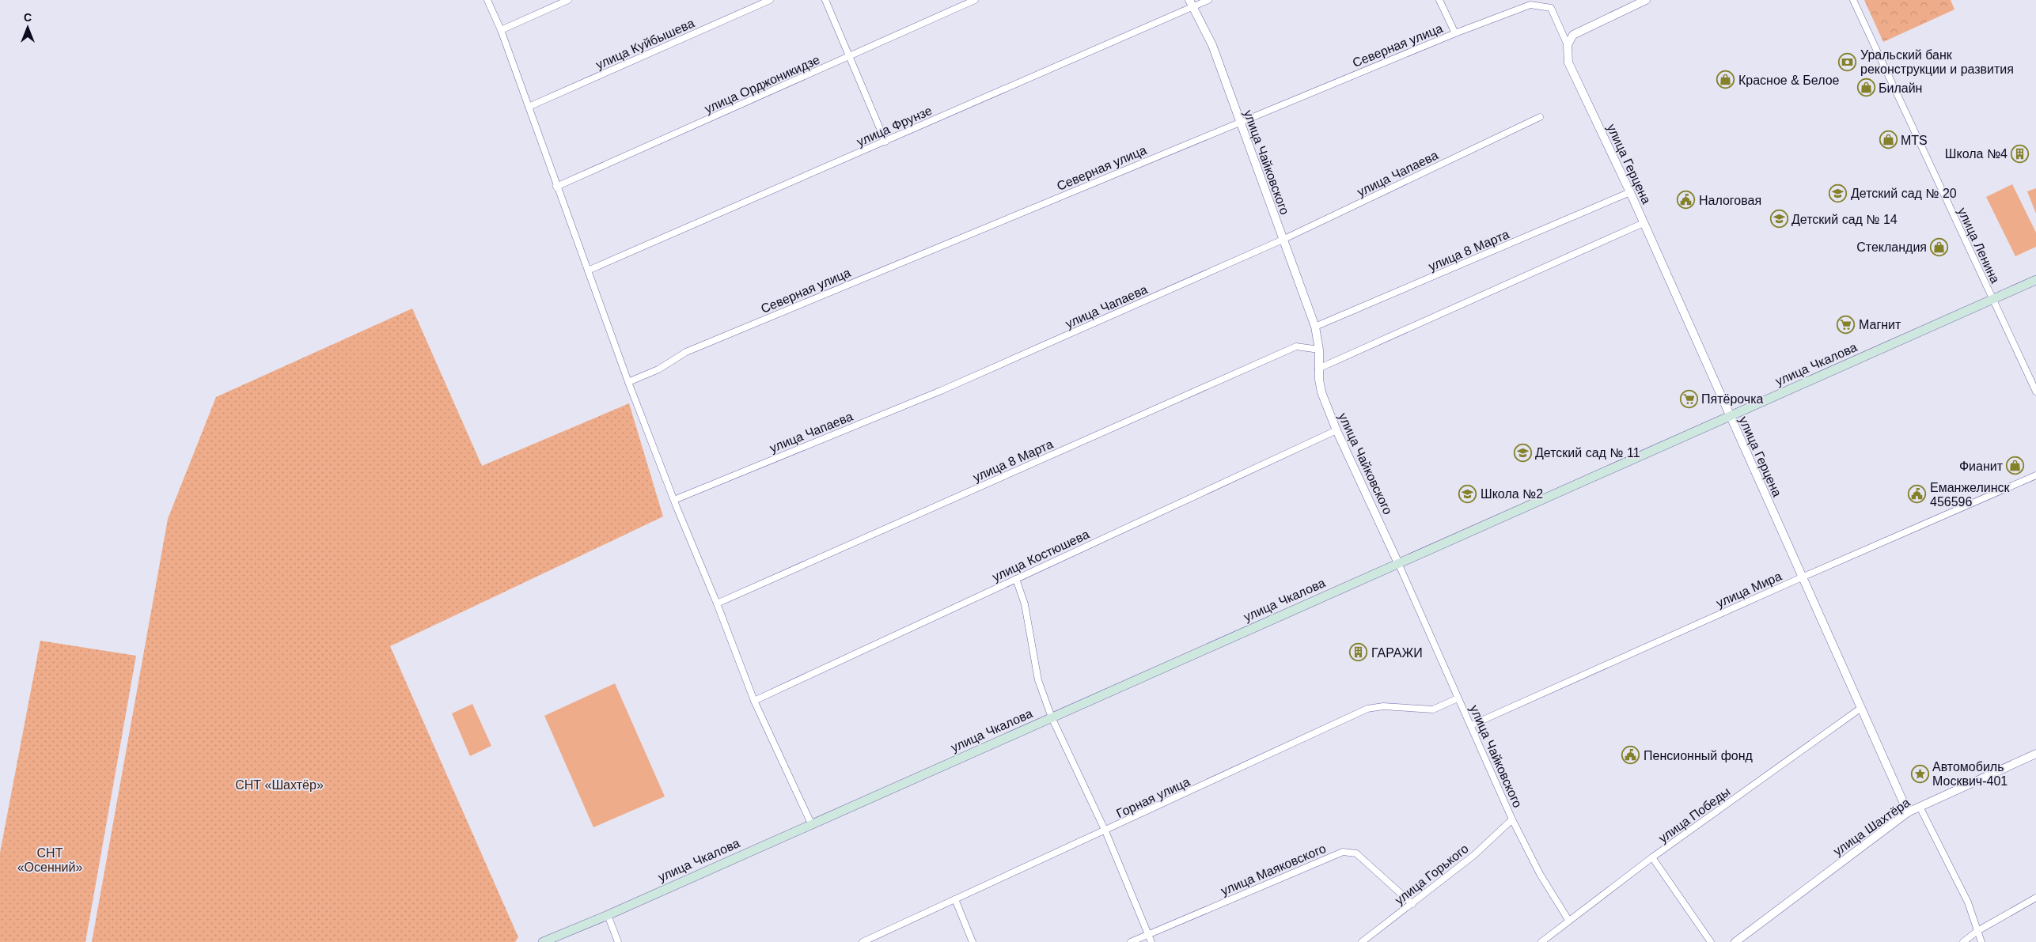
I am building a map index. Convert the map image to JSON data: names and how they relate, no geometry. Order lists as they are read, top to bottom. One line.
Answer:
{"streets":{"main road":["улица Чкалова"],"street":["улица Куйбышева","Северная улица","улица Орджоникидзе","улица Фрунзе","улица Чайковского","улица Герцена","улица Чапаева","улица Ленина","улица 8 Марта","улица Костюшева","улица Мира","Горная улица","улица Победы","улица Шахтёра","улица Маяковского","улица Горького"]},"crossings":[["Северная улица","улица Чайковского"],["Северная улица","улица Герцена"],["улица Фрунзе","улица Чайковского"],["улица Чайковского","улица Чапаева"],["улица Чайковского","улица 8 Марта"],["улица Чайковского","улица Чкалова"],["улица Чайковского","улица Костюшева"],["улица Чайковского","улица Мира"],["улица Чайковского","Горная улица"],["улица Чайковского","улица Победы"],["улица Чайковского","улица Горького"],["улица Герцена","улица 8 Марта"],["улица Герцена","улица Чкалова"],["улица Герцена","улица Мира"],["улица Герцена","улица Победы"],["улица Герцена","улица Шахтёра"],["улица Ленина","улица Чкалова"],["улица Маяковского","улица Горького"]],"parks":["СНТ «Шахтёр»","СНТ «Осенний»"],"places":{"bank":["Уральский банк реконструкции и развития"],"shop":["Красное & Белое","Билайн","MTS","Стекландия","Фианит"],"building":["Школа №4","ГАРАЖИ"],"school or university":["Детский сад № 20","Детский сад № 14","Детский сад № 11","Школа №2"],"public building":["Налоговая","Еманжелинск 456596","Пенсионный фонд"],"supermarket":["Магнит","Пятёрочка"],"place":["Автомобиль Москвич-401"]},"north":"top"}
